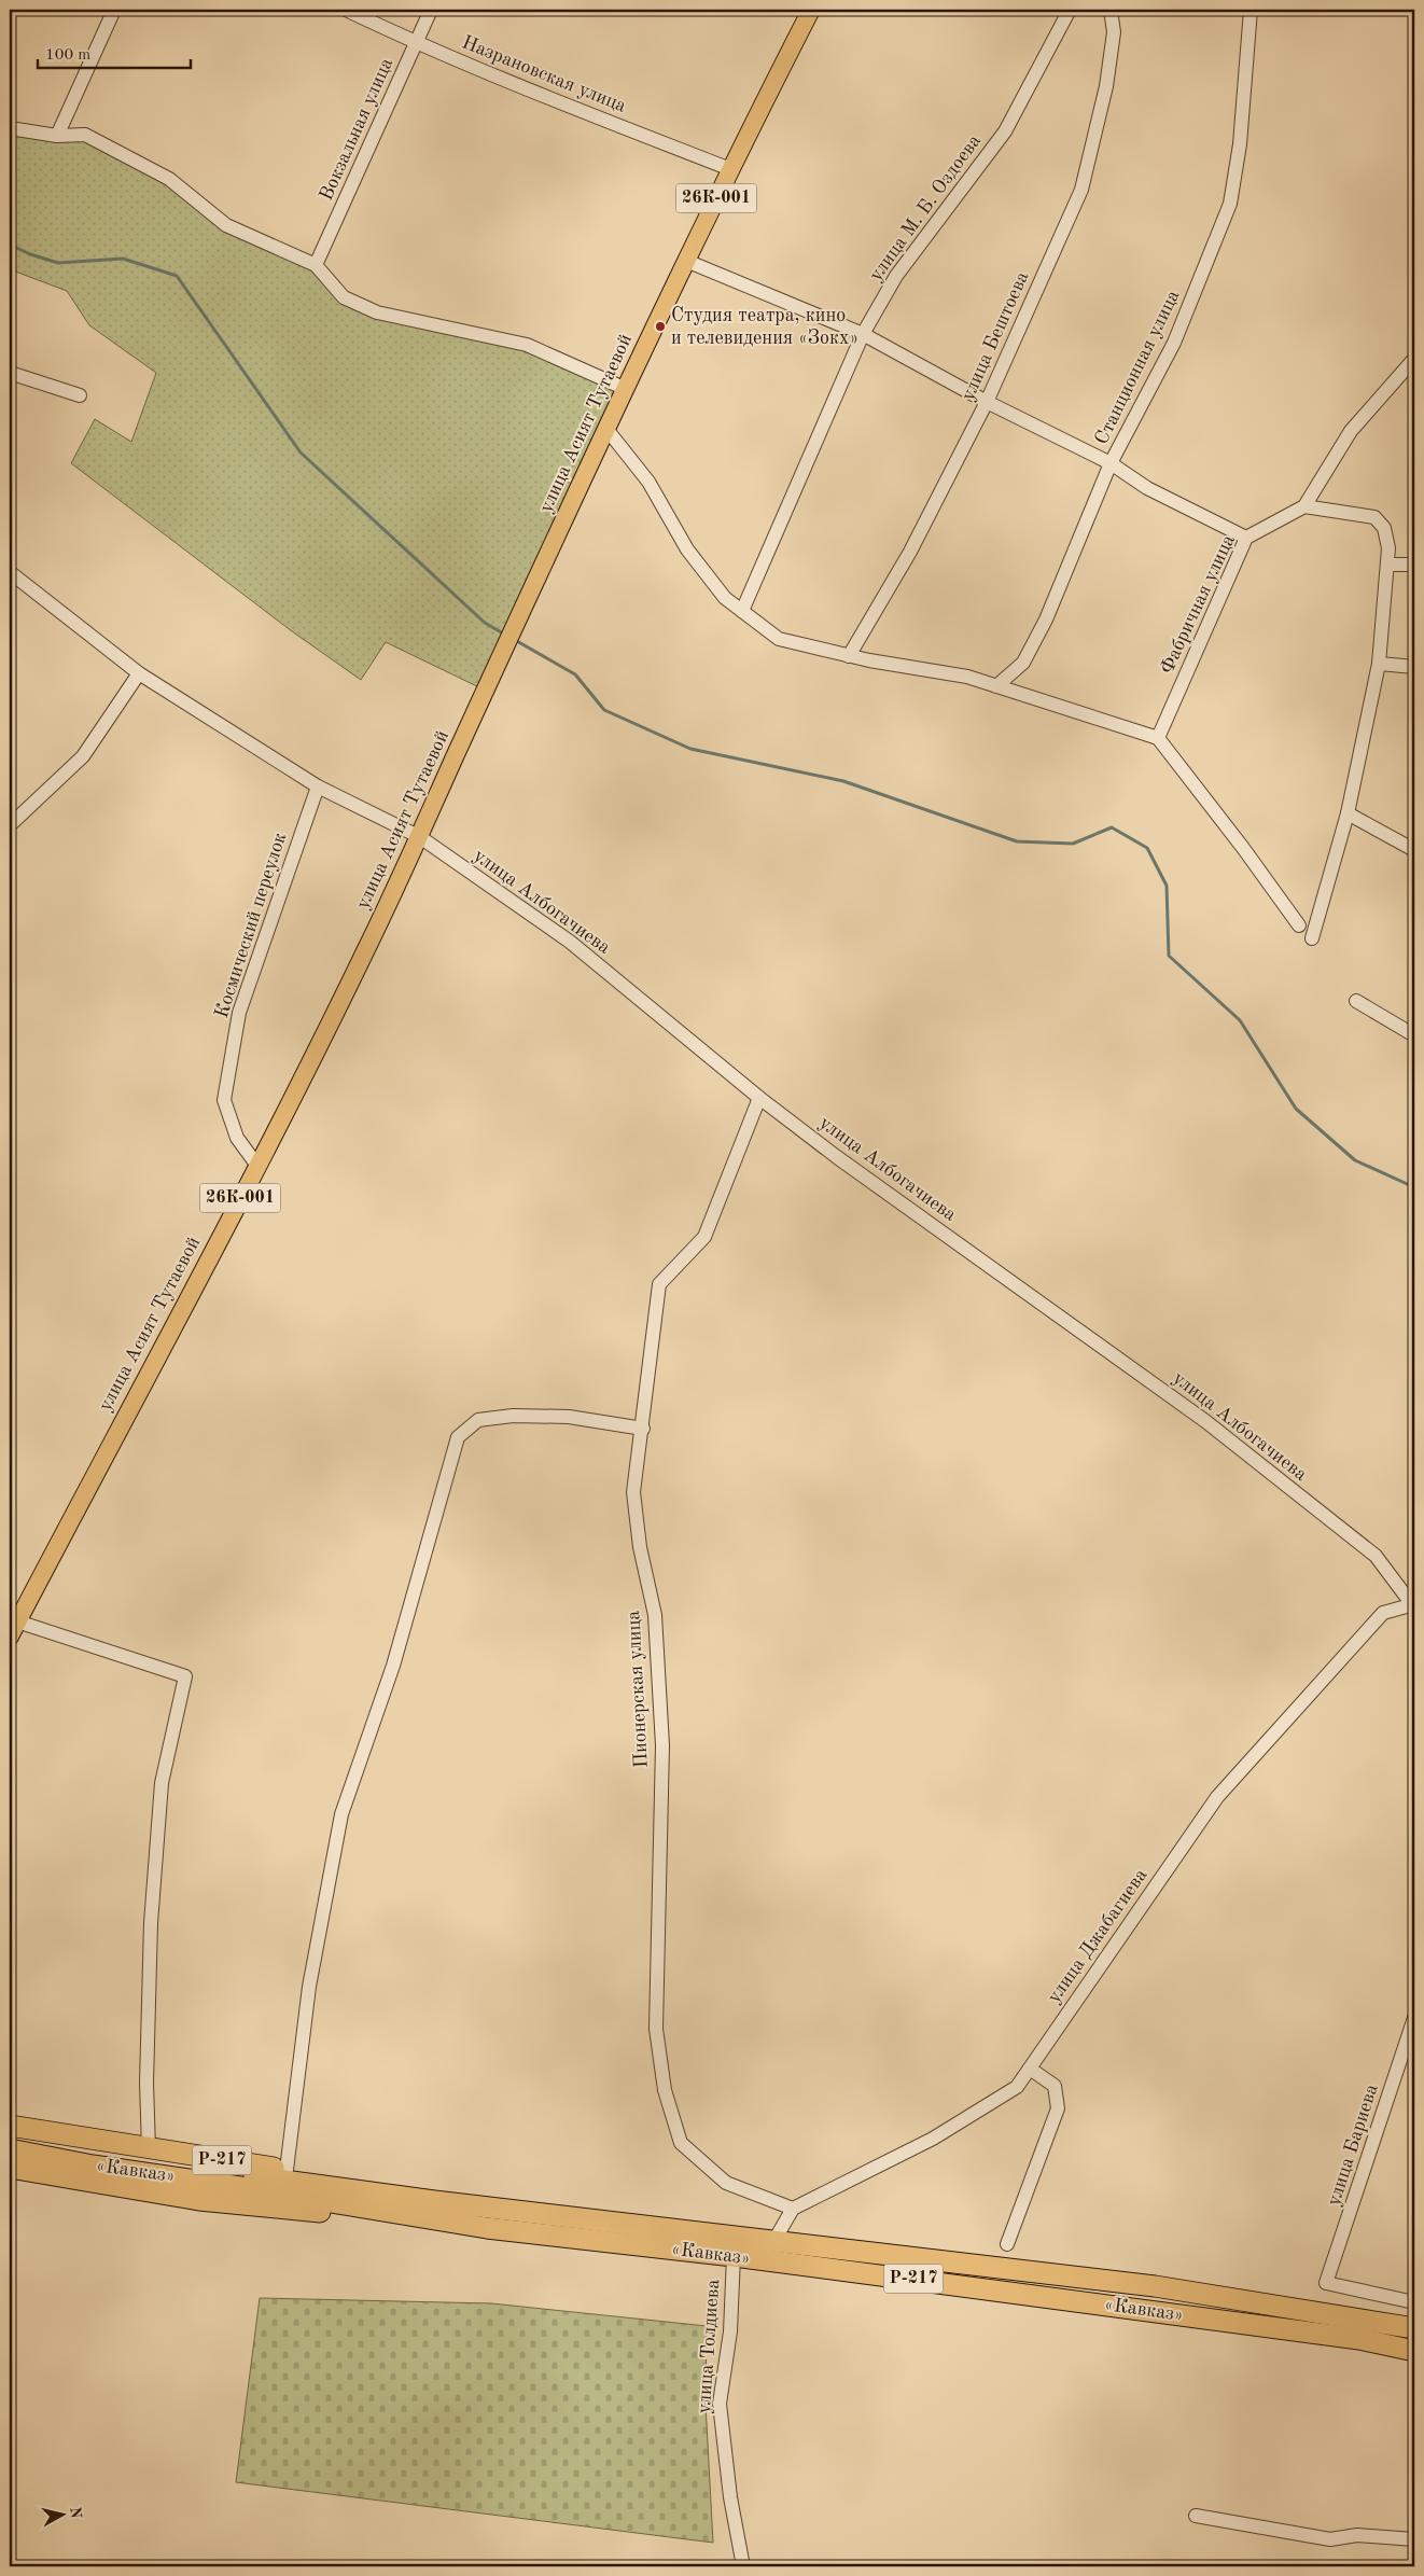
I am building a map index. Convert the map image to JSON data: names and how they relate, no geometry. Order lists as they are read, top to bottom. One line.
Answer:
{"streets":{"highway":["Р-217","«Кавказ»"],"main road":["26К-001","улица Асият Тутаевой"],"street":["Назрановская улица","Вокзальная улица","улица М. Б. Оздоева","улица Бештоева","Станционная улица","Фабричная улица","улица Албогачиева","Космический переулок","Пионерская улица","улица Джабагиева","улица Бариева","улица Толдиева"]},"crossings":[["Назрановская улица","Вокзальная улица"],["Назрановская улица","улица Асият Тутаевой"],["улица Асият Тутаевой","улица Албогачиева"],["улица Асият Тутаевой","Космический переулок"],["улица Албогачиева","Космический переулок"],["улица Албогачиева","Пионерская улица"],["улица Албогачиева","улица Джабагиева"],["Пионерская улица","улица Джабагиева"],["Р-217","«Кавказ»"],["«Кавказ»","улица Толдиева"]],"places":["Студия театра, кино и телевидения «Зокх»"],"scale_bar":"100 m","north":"right"}
